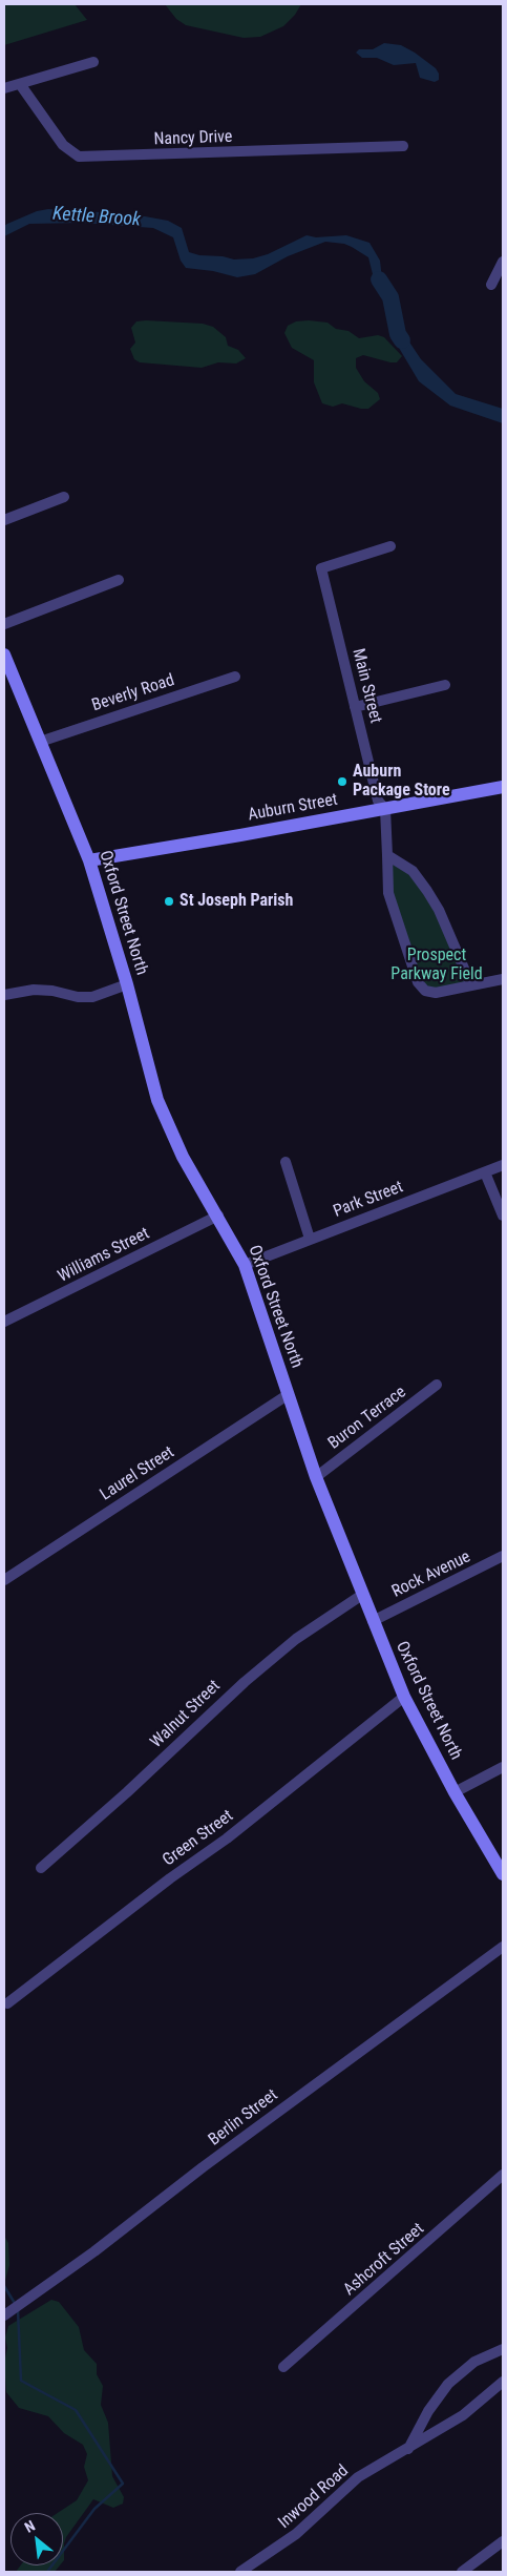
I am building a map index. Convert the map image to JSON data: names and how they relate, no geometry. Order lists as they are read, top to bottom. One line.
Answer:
{"streets":{"main road":["Auburn Street","Oxford Street North"],"street":["Nancy Drive","Main Street","Beverly Road","Park Street","Williams Street","Buron Terrace","Laurel Street","Rock Avenue","Walnut Street","Green Street","Berlin Street","Ashcroft Street","Inwood Road"]},"crossings":[["Main Street","Auburn Street"],["Beverly Road","Oxford Street North"],["Auburn Street","Oxford Street North"],["Oxford Street North","Park Street"],["Oxford Street North","Williams Street"],["Oxford Street North","Buron Terrace"],["Oxford Street North","Laurel Street"],["Oxford Street North","Rock Avenue"],["Oxford Street North","Walnut Street"],["Oxford Street North","Green Street"]],"water":["Kettle Brook"],"parks":["Prospect Parkway Field"],"places":["Auburn Package Store","St Joseph Parish"],"north":"top left"}
